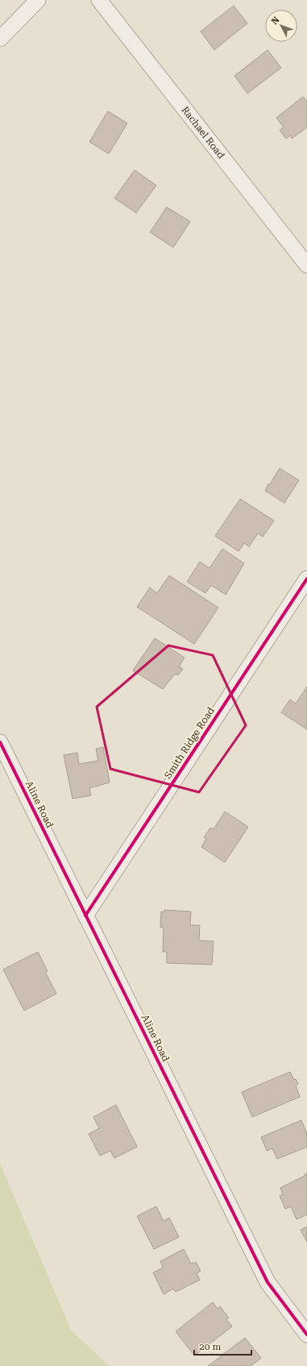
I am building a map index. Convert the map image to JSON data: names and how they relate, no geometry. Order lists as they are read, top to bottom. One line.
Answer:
{"streets":{"street":["Rachael Road","Smith Ridge Road","Aline Road"]},"crossings":[["Smith Ridge Road","Aline Road"]],"scale_bar":"20 m","north":"top left"}
